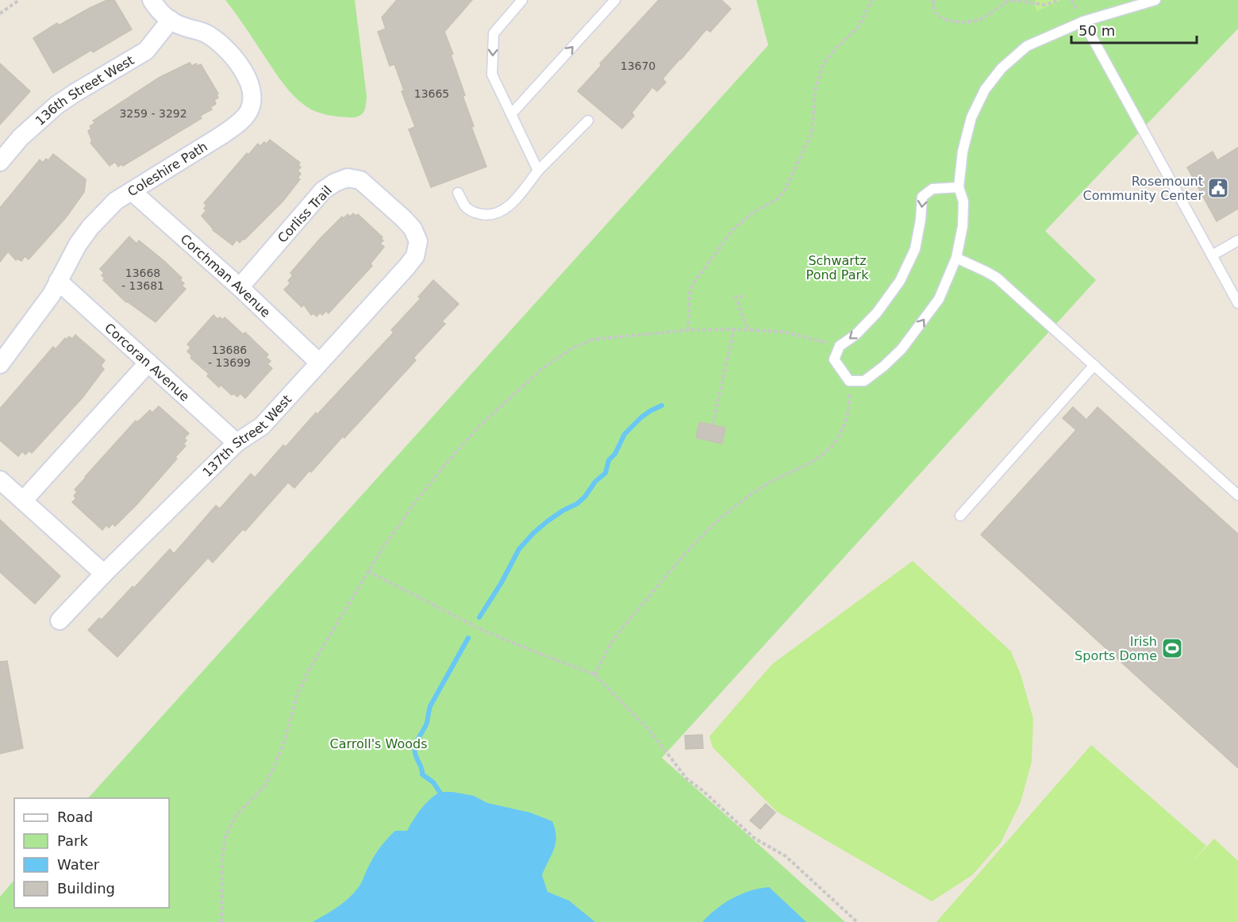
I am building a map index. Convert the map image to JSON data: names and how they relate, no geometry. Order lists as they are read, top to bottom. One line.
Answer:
{"streets":{"street":["136th Street West","Coleshire Path","Corliss Trail","Corchman Avenue","Corcoran Avenue","137th Street West"]},"crossings":[["136th Street West","Coleshire Path"],["Coleshire Path","Corchman Avenue"],["Coleshire Path","Corcoran Avenue"],["Corliss Trail","Corchman Avenue"],["Corliss Trail","137th Street West"],["Corchman Avenue","137th Street West"],["Corcoran Avenue","137th Street West"]],"parks":["Schwartz Pond Park","Carroll's Woods"],"places":{"public building":["Rosemount Community Center"],"sports":["Irish Sports Dome"]},"house_numbers":["13670","13665","3259 - 3292","13668 - 13681","13686 - 13699"],"legend":["Road","Park","Water","Building"],"scale_bar":"50 m"}
